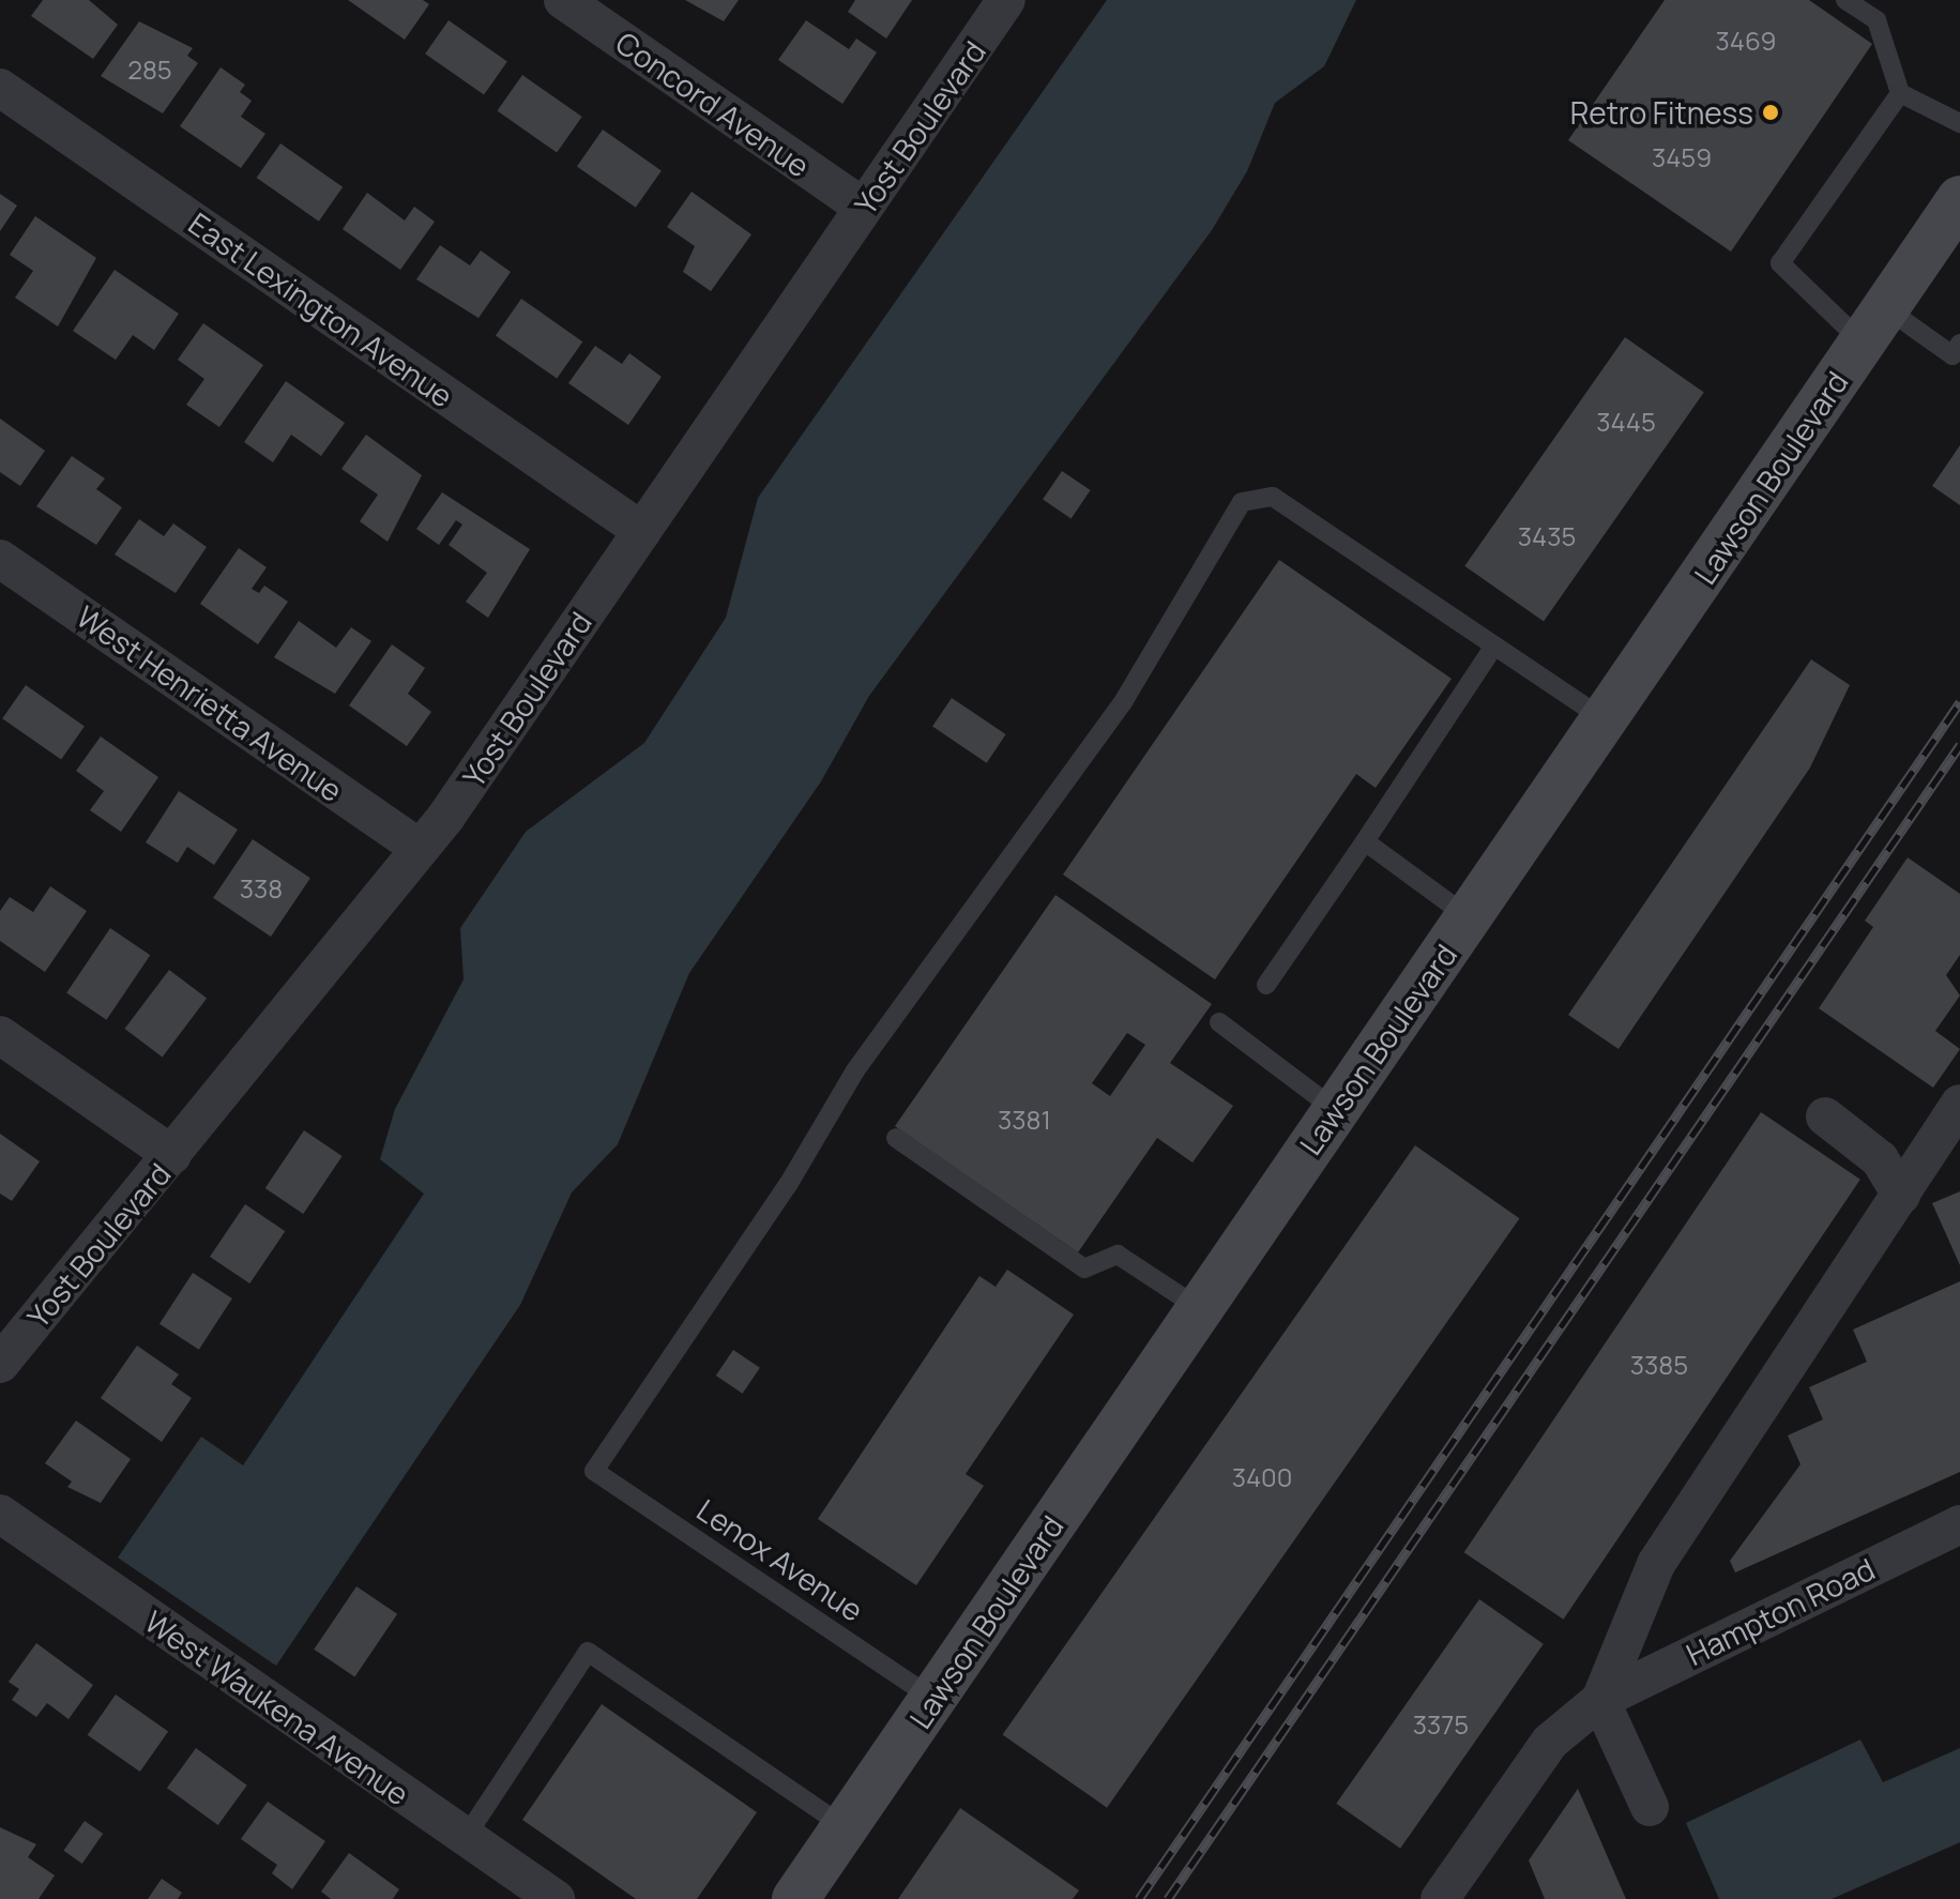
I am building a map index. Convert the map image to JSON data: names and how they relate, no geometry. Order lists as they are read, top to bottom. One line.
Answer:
{"streets":{"main road":["Lawson Boulevard"],"street":["Concord Avenue","Yost Boulevard","East Lexington Avenue","West Henrietta Avenue","Hampton Road","West Waukena Avenue"],"lane":["Lenox Avenue"]},"crossings":[["Concord Avenue","Yost Boulevard"],["Yost Boulevard","East Lexington Avenue"],["Yost Boulevard","West Henrietta Avenue"],["Lawson Boulevard","Lenox Avenue"]],"places":["Retro Fitness"],"house_numbers":["3469","285","3459","3445","3435","338","3381","3385","3400","3375"]}
